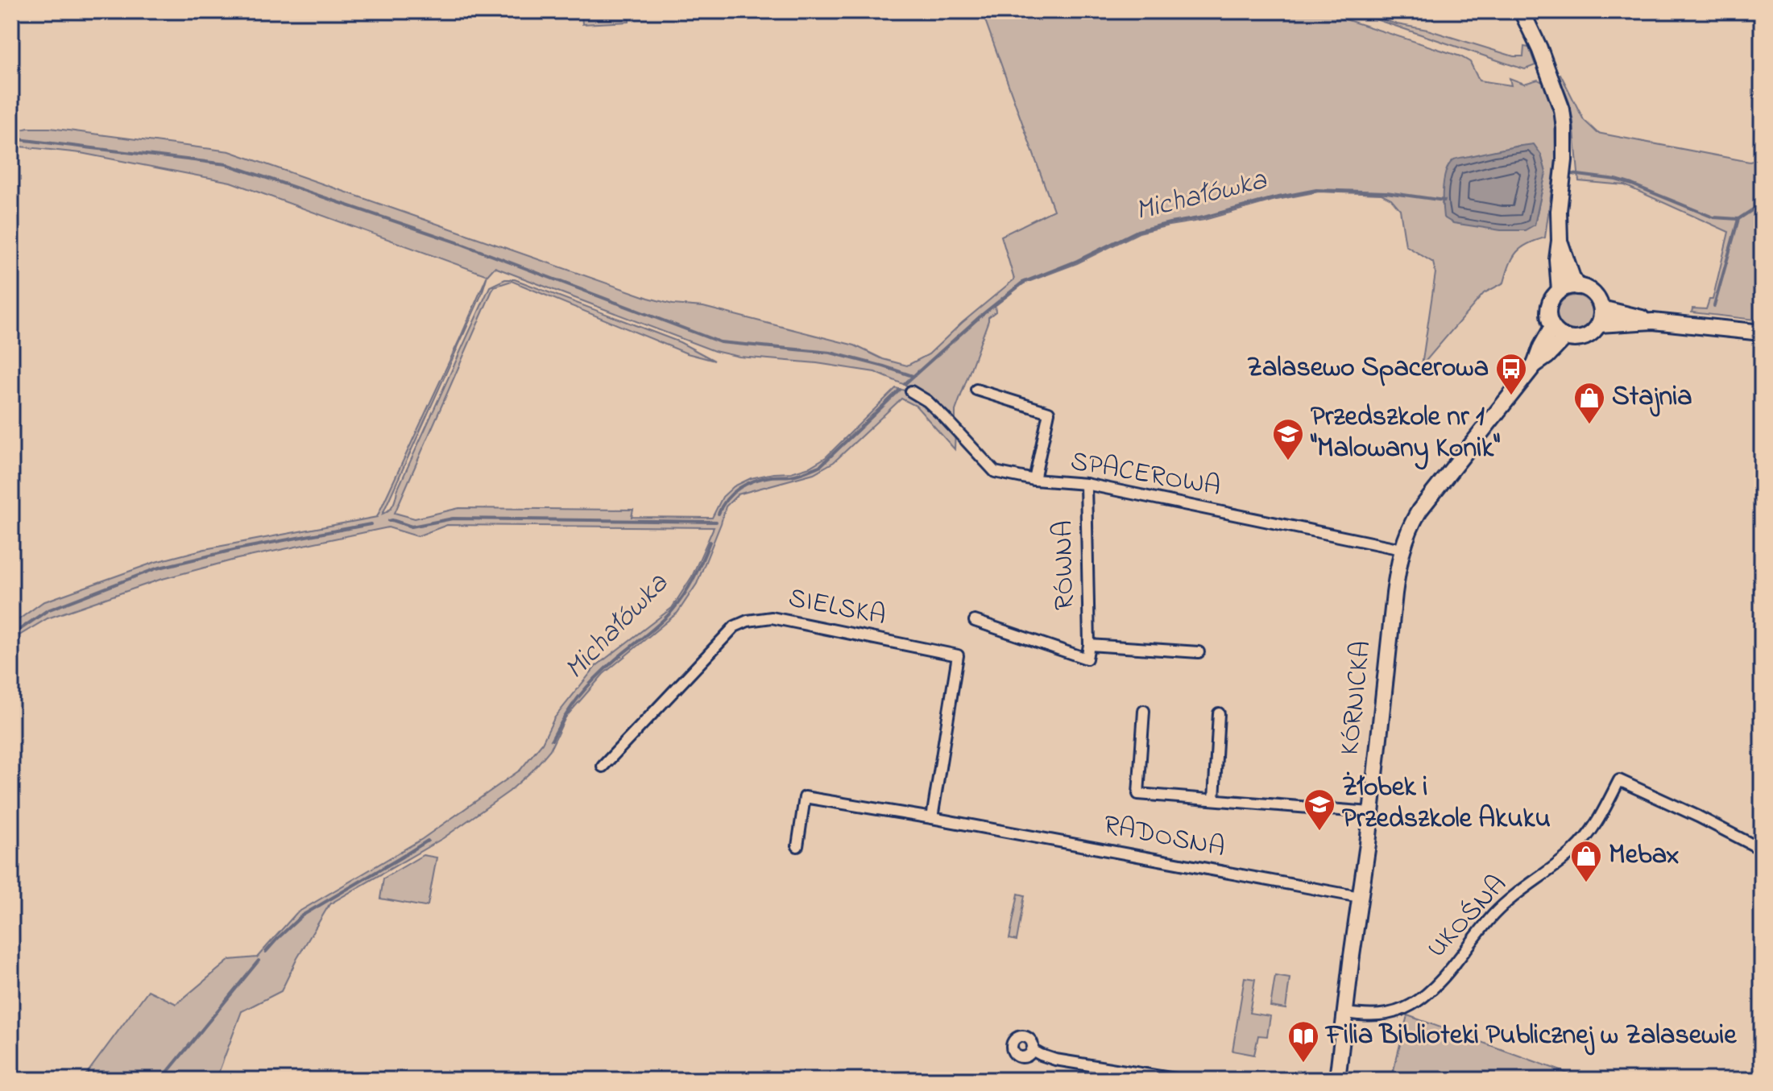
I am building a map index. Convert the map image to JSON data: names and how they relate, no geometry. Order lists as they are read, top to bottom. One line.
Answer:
{"streets":{"street":["SPACEROWA","RÓWNA","SIELSKA","KÓRNICKA","RADOSNA","UKOŚNA"]},"crossings":[["SPACEROWA","RÓWNA"],["SPACEROWA","KÓRNICKA"],["SIELSKA","RADOSNA"],["KÓRNICKA","RADOSNA"],["KÓRNICKA","UKOŚNA"]],"water":["Michałówka"],"places":{"bus stop":["Zalasewo Spacerowa"],"shop":["Stajnia","Mebax"],"school or university":["Przedszkole nr 1 \"Malowany Konik\"","Żłobek i Przedszkole Akuku"],"library":["Filia Biblioteki Publicznej w Zalasewie"]}}
